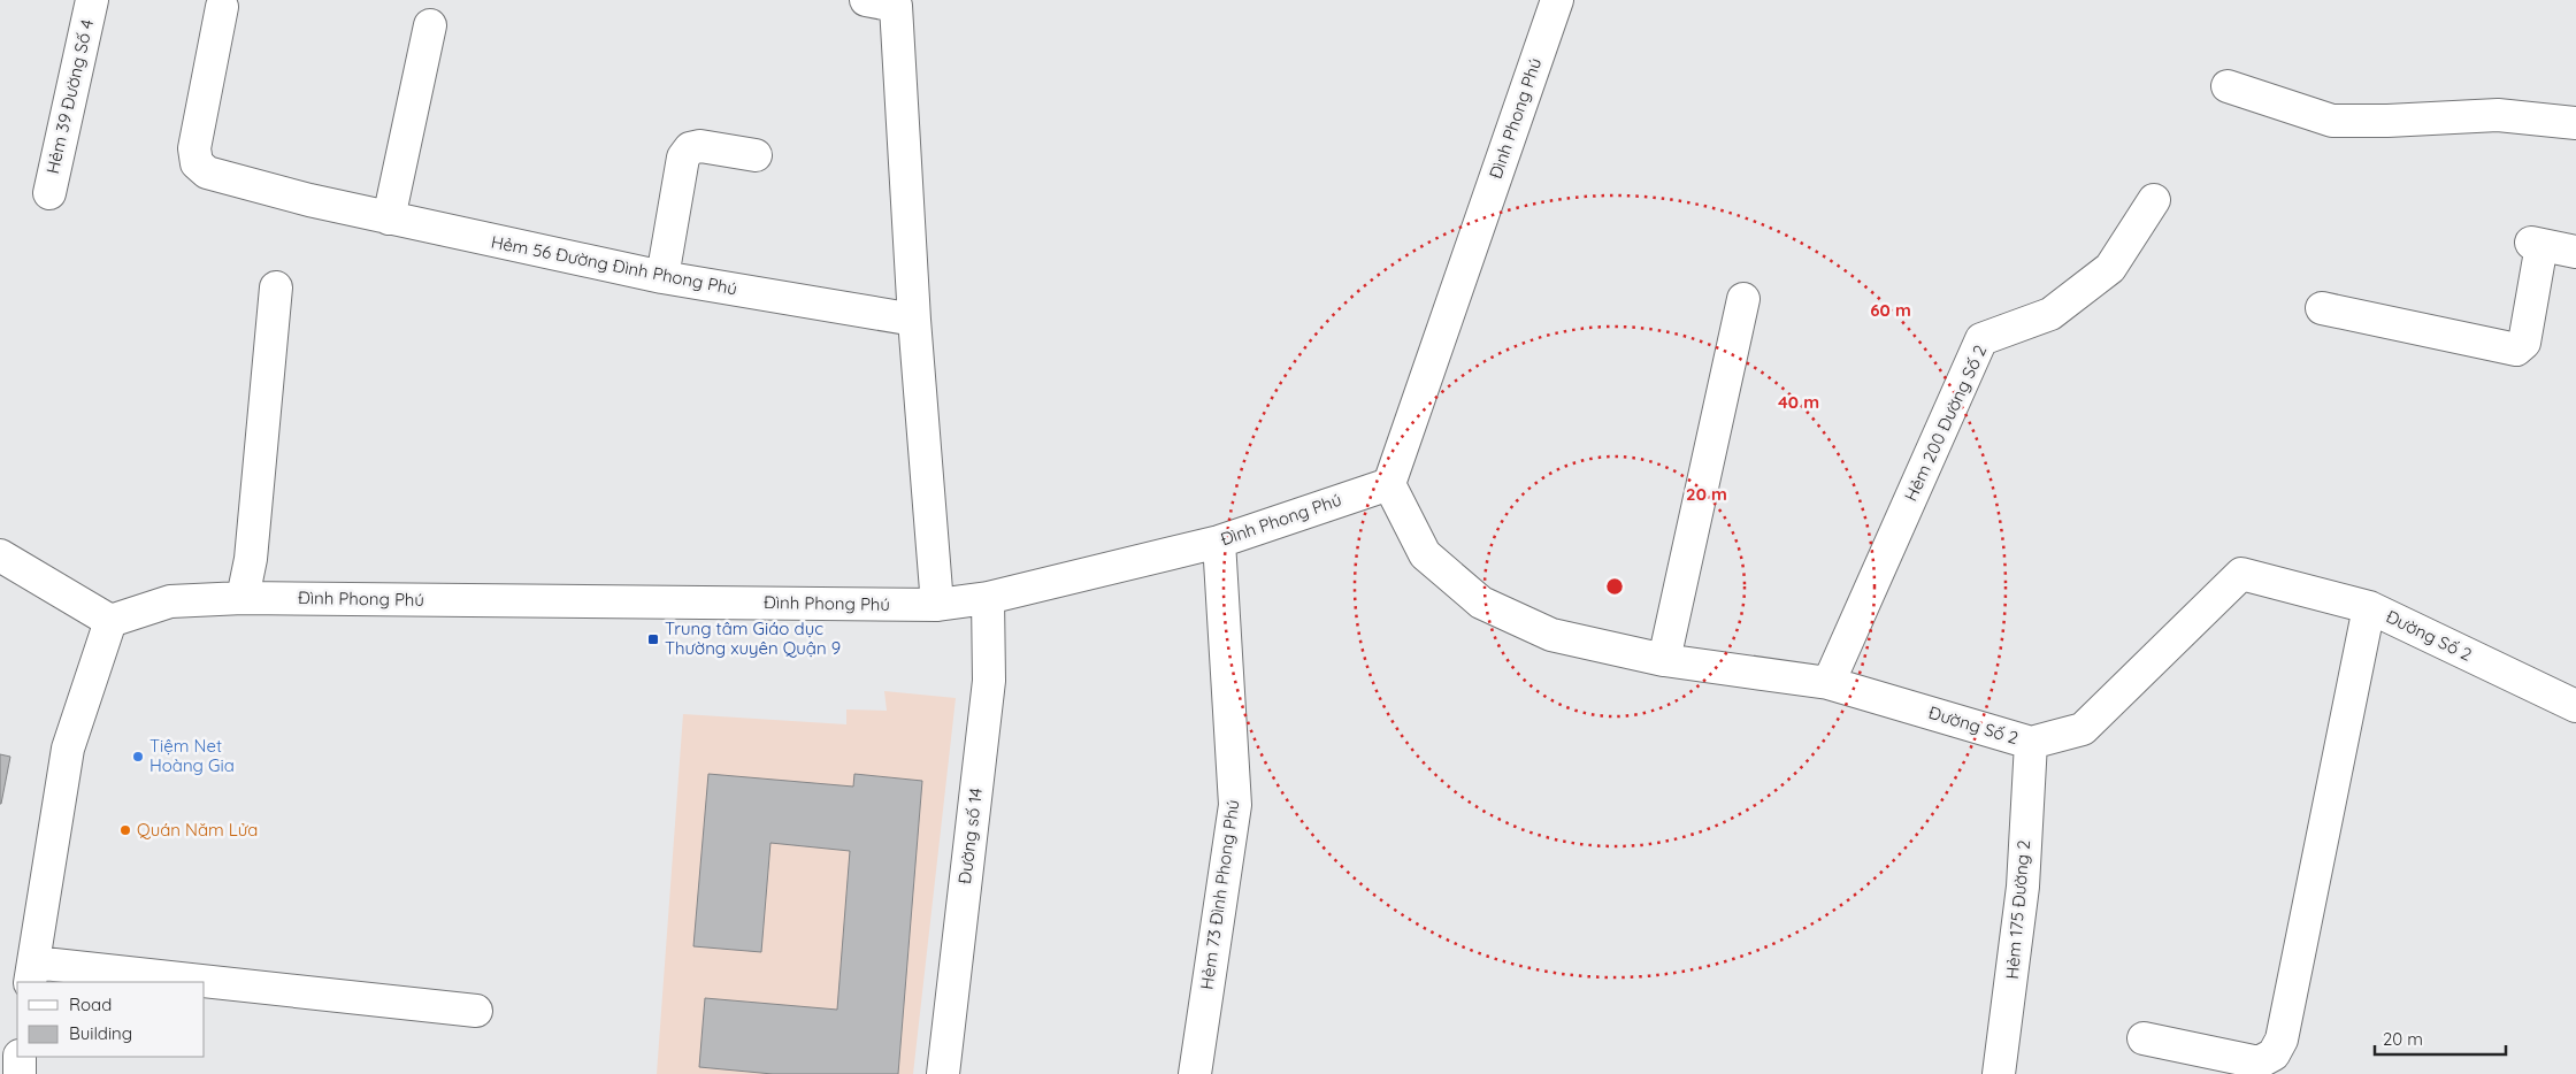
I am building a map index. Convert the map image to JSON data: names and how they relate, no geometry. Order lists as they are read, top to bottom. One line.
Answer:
{"streets":{"street":["Hẻm 39 Đường Số 4","Đình Phong Phú","Hẻm 56 Đường Đình Phong Phú","Hẻm 200 Đường Số 2","Đường Số 2","Đường số 14","Hẻm 73 Đình Phong Phú","Hẻm 175 Đường 2"]},"crossings":[["Đình Phong Phú","Đường Số 2"],["Đình Phong Phú","Đường số 14"],["Đình Phong Phú","Hẻm 73 Đình Phong Phú"],["Hẻm 200 Đường Số 2","Đường Số 2"],["Đường Số 2","Hẻm 175 Đường 2"]],"places":{"transit":["Trung tâm Giáo dục Thường xuyên Quận 9"],"other":["Tiệm Net Hoàng Gia","Quán Năm Lửa"]},"legend":["Road","Building"],"scale_bar":"20 m","rings":["60 m","40 m","20 m"]}
